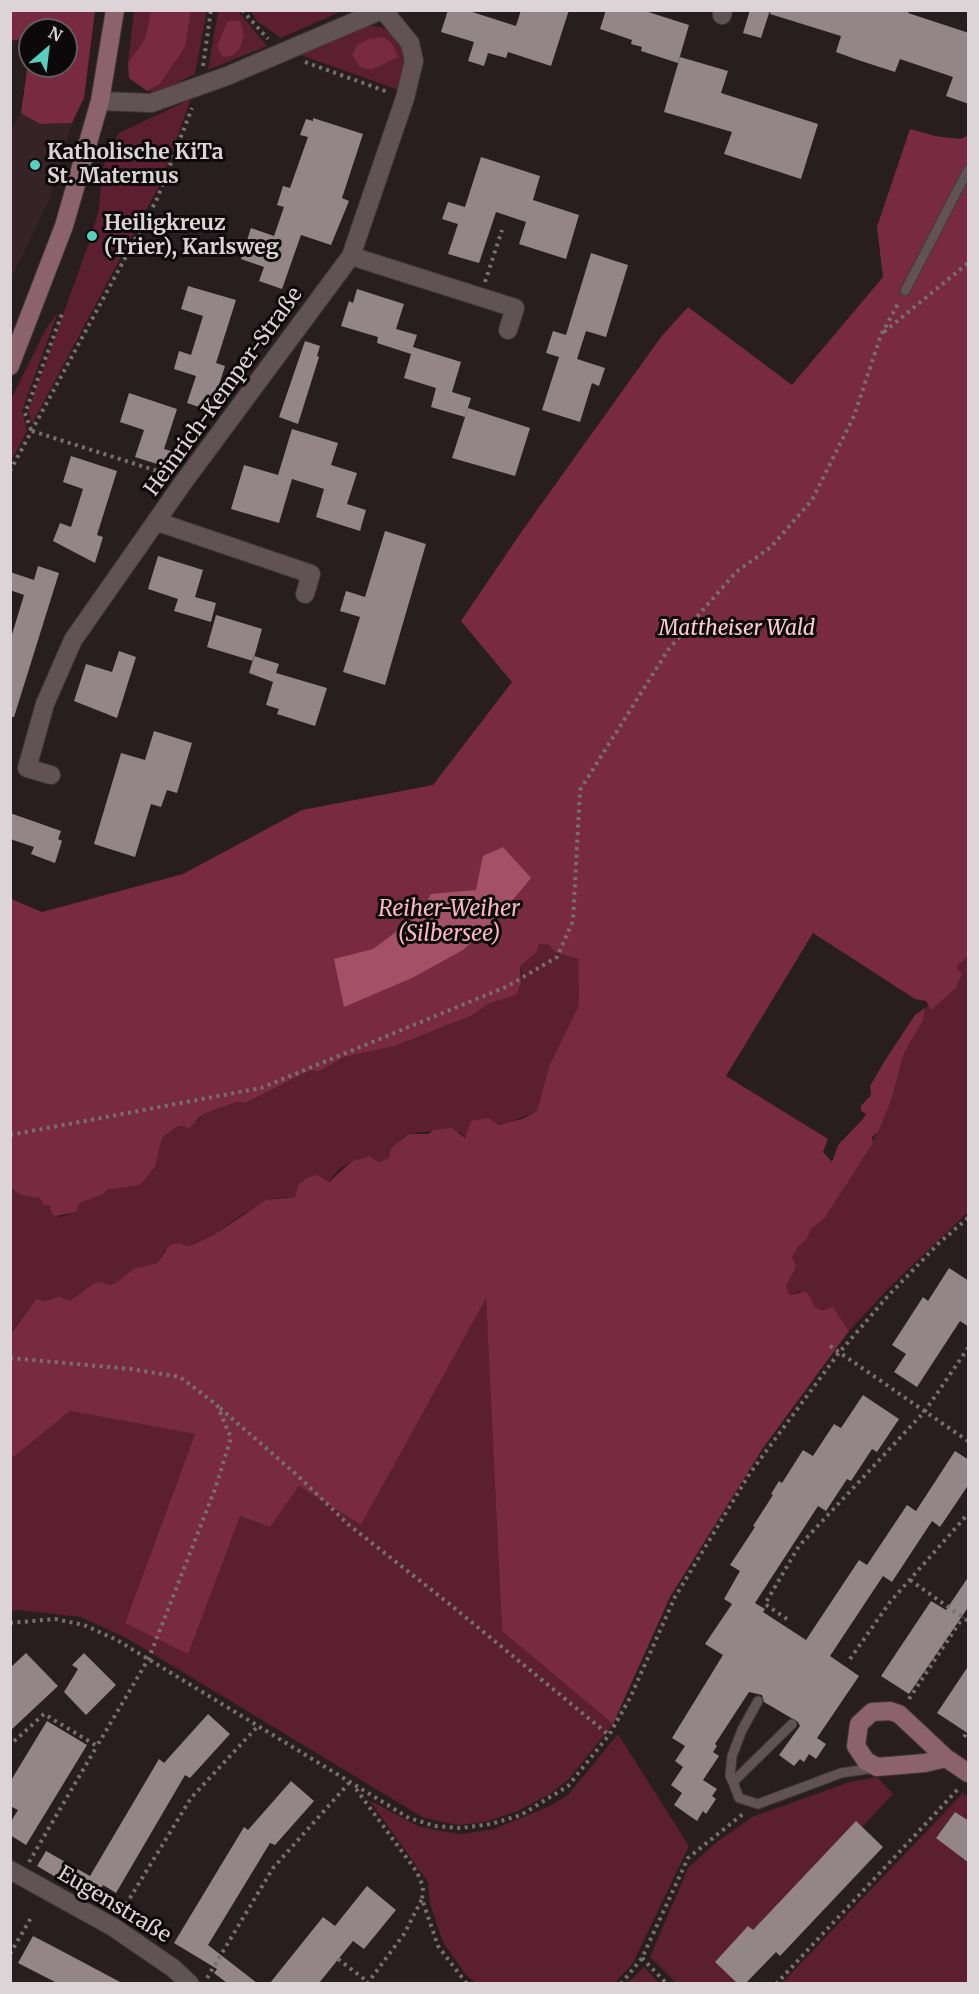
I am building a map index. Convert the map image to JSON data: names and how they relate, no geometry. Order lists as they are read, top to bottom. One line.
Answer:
{"streets":{"street":["Heinrich-Kemper-Straße","Eugenstraße"]},"water":["Reiher-Weiher (Silbersee)"],"parks":["Mattheiser Wald"],"places":["Katholische KiTa St. Maternus","Heiligkreuz (Trier), Karlsweg"],"north":"top right"}
